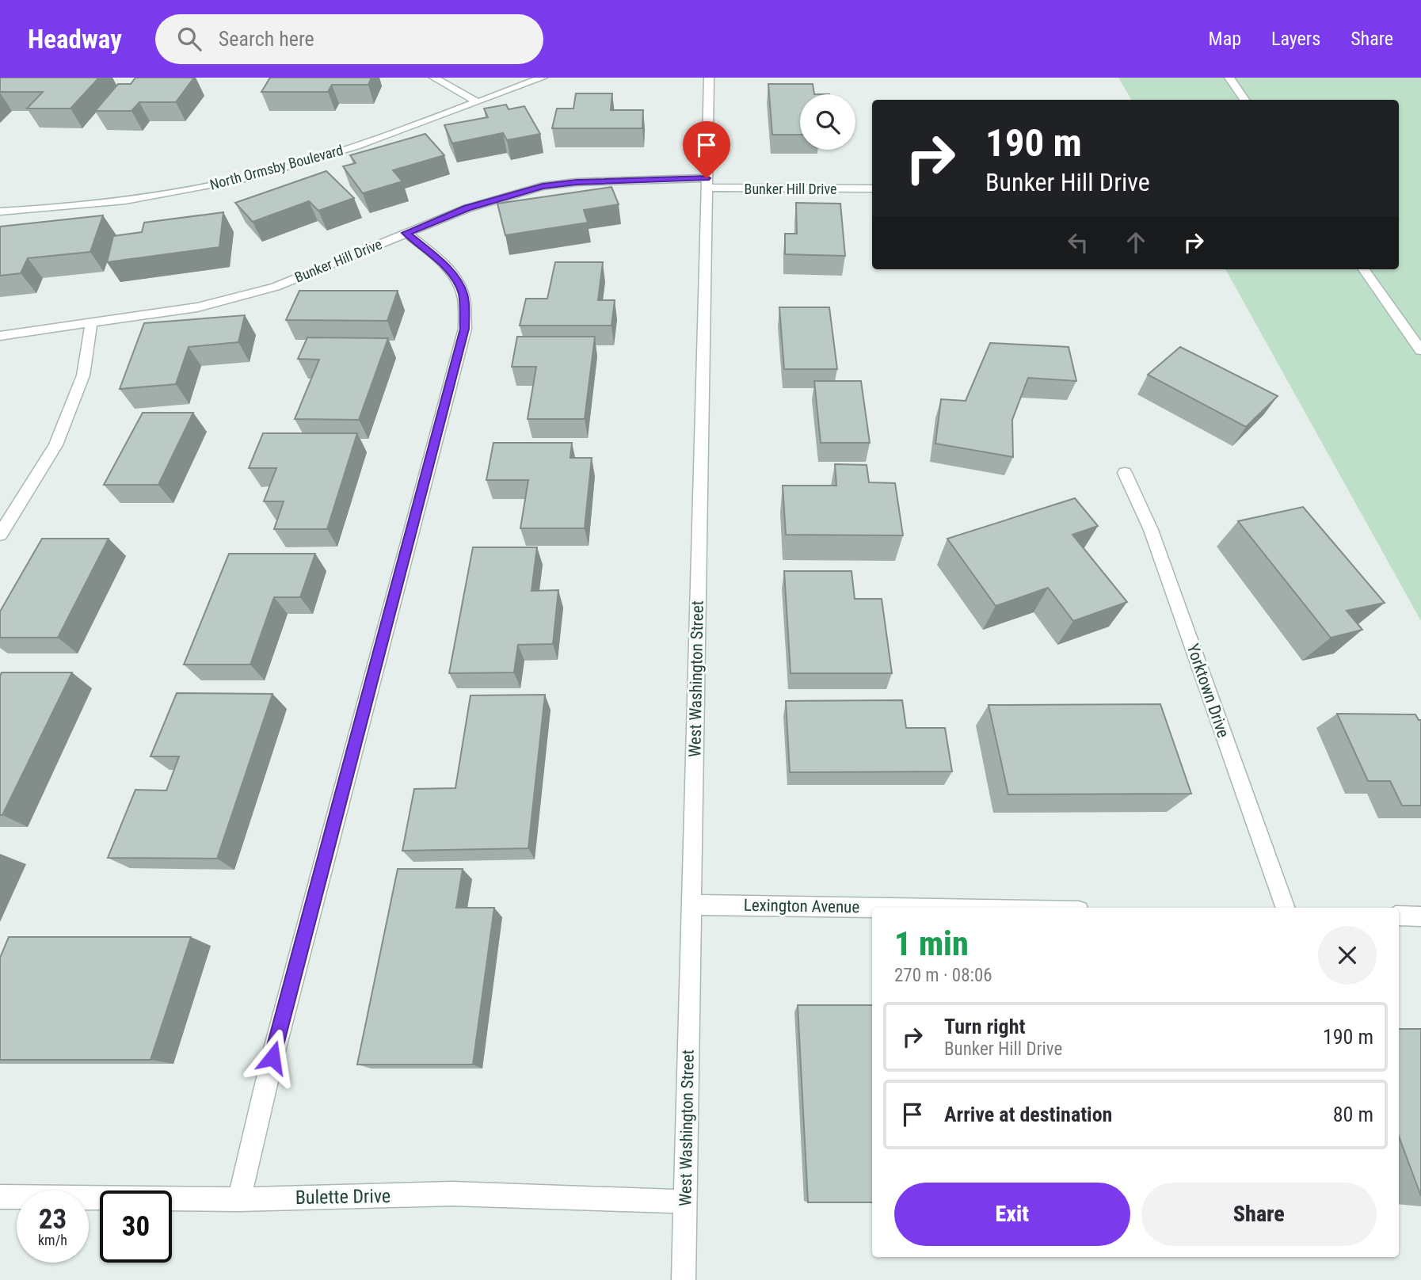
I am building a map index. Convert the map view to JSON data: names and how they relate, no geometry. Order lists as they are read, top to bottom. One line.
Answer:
{"streets":{"street":["North Ormsby Boulevard","Bunker Hill Drive","West Washington Street","Yorktown Drive","Lexington Avenue","Bulette Drive"]},"crossings":[["Bunker Hill Drive","West Washington Street"],["West Washington Street","Lexington Avenue"],["West Washington Street","Bulette Drive"]],"page":{"header":"Headway","search":"Search here","nav":["Map","Layers","Share"],"turn":["190 m","Bunker Hill Drive"],"heading":["1 min","270 m · 08:06"],"list":[{"name":"Turn right","note":"Bunker Hill Drive","value":"190 m"},{"name":"Arrive at destination","value":"80 m"}],"buttons":["Exit","Share"],"speed":"23 km/h","limit":"30"}}
